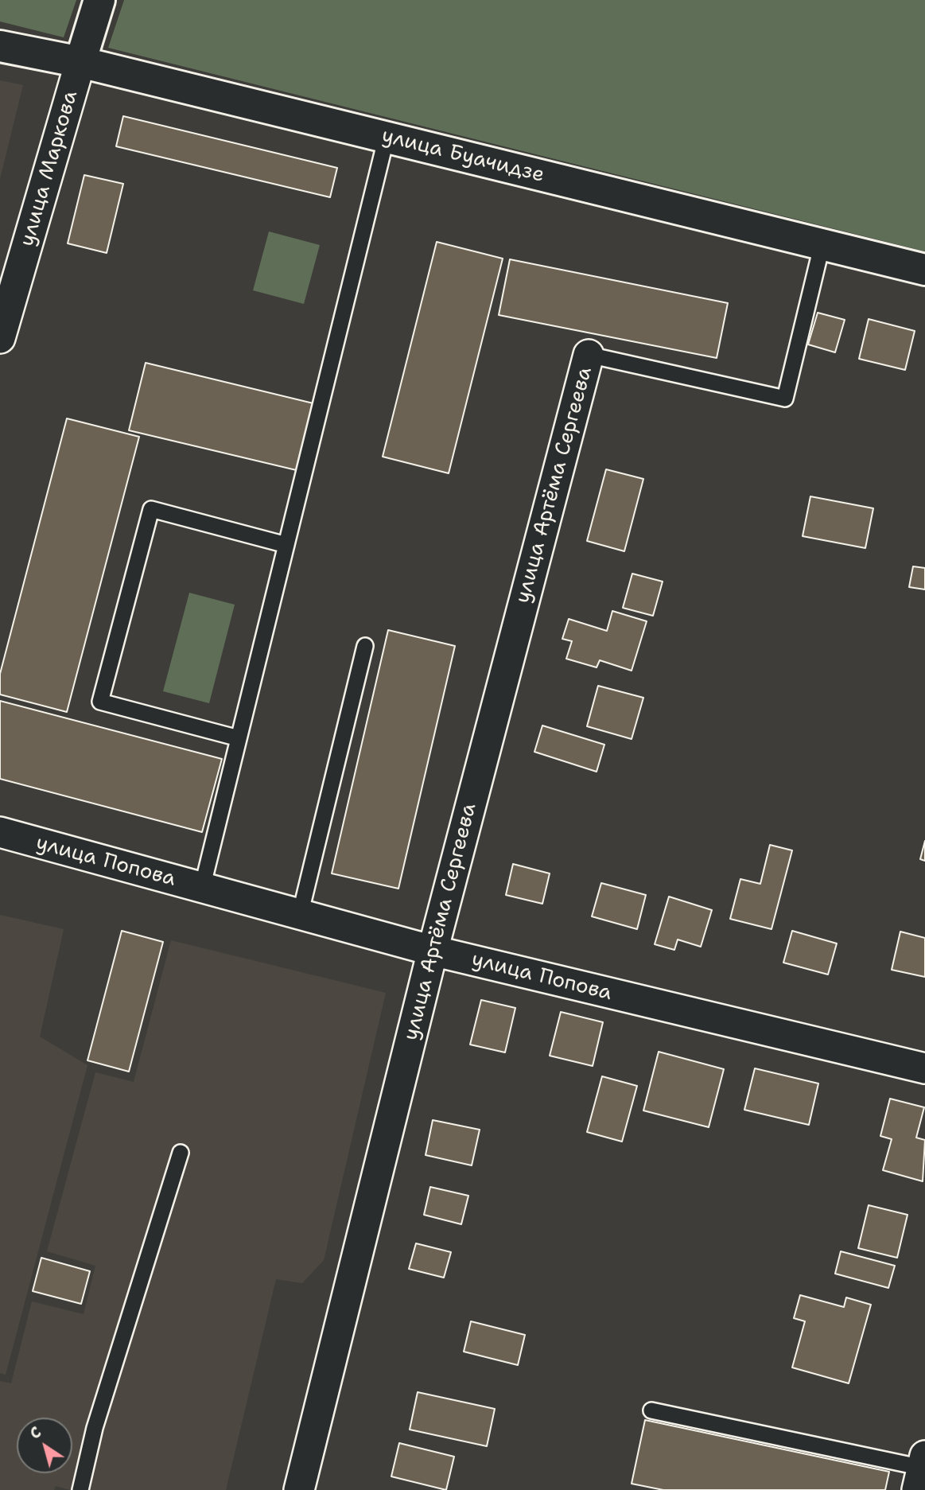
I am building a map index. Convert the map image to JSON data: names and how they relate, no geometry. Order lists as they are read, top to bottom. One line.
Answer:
{"streets":{"main road":["улица Буачидзе","улица Маркова"],"street":["улица Артёма Сергеева","улица Попова"]},"crossings":[["улица Буачидзе","улица Маркова"],["улица Артёма Сергеева","улица Попова"]],"north":"top left"}
